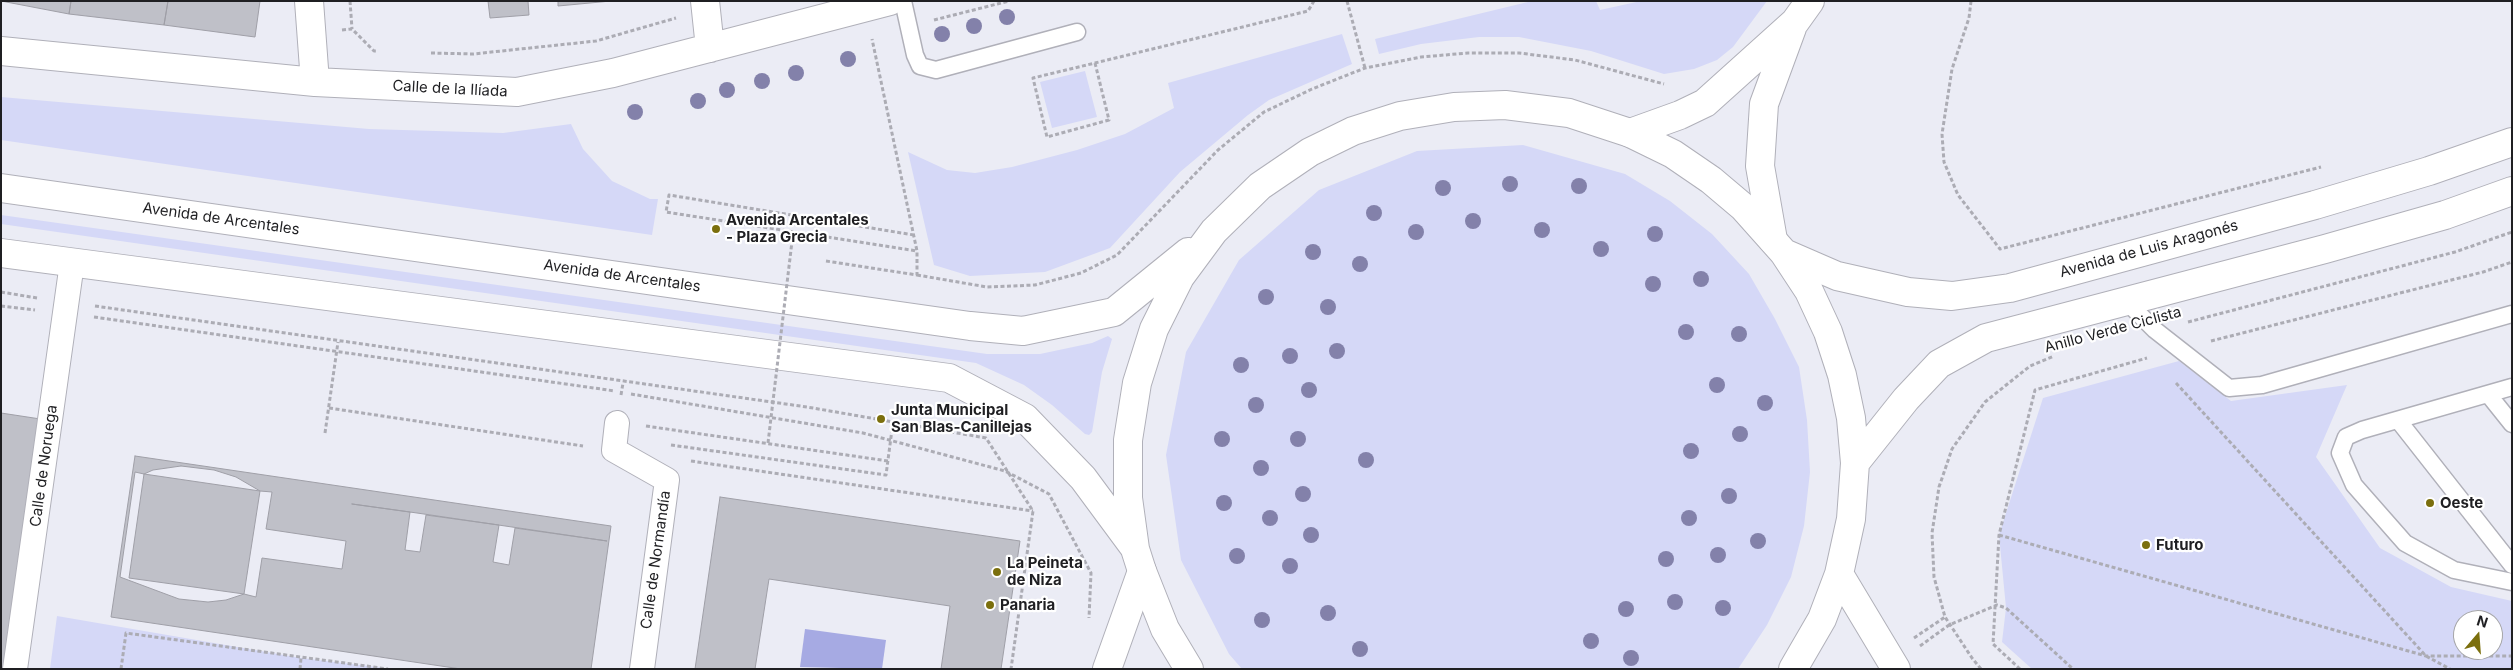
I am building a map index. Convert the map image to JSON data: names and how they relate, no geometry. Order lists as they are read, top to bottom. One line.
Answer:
{"streets":{"main road":["Calle de la Ilíada","Avenida de Arcentales","Avenida de Luis Aragonés"],"street":["Calle de Noruega","Calle de Normandía"],"path":["Anillo Verde Ciclista"]},"places":["Avenida Arcentales - Plaza Grecia","Junta Municipal San Blas-Canillejas","Oeste","Futuro","La Peineta de Niza","Panaria"],"north":"top"}
